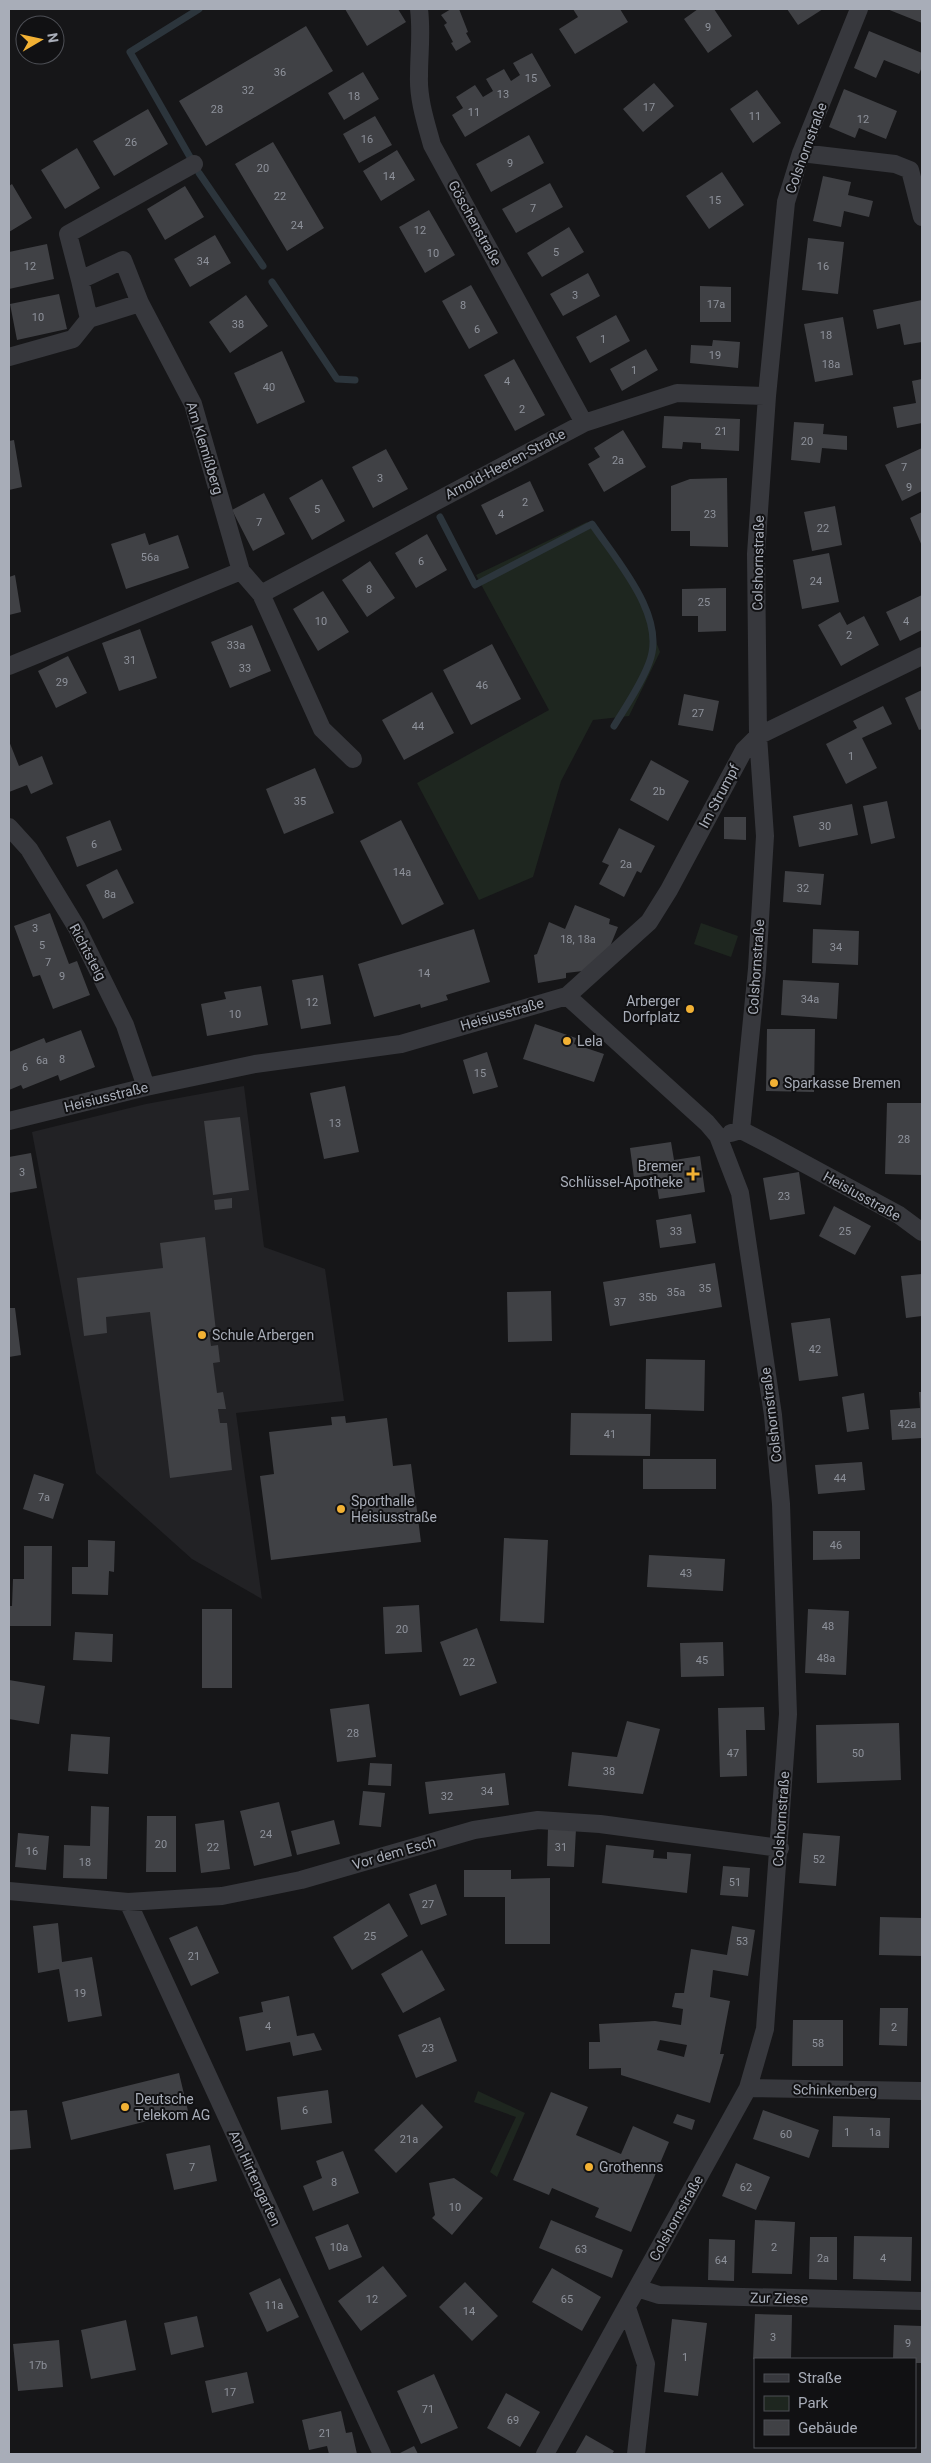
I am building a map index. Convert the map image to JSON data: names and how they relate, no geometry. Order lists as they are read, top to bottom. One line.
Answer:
{"streets":{"street":["Colshornstraße","Göschenstraße","Am Klemißberg","Arnold-Heeren-Straße","Im Strumpf","Richtsteig","Heisiusstraße","Vor dem Esch","Schinkenberg","Am Hirtengarten","Zur Ziese"]},"crossings":[["Colshornstraße","Arnold-Heeren-Straße"],["Colshornstraße","Im Strumpf"],["Colshornstraße","Heisiusstraße"],["Colshornstraße","Vor dem Esch"],["Colshornstraße","Schinkenberg"],["Colshornstraße","Zur Ziese"],["Göschenstraße","Arnold-Heeren-Straße"],["Am Klemißberg","Arnold-Heeren-Straße"],["Im Strumpf","Heisiusstraße"],["Richtsteig","Heisiusstraße"],["Vor dem Esch","Am Hirtengarten"]],"places":{"other":["Arberger Dorfplatz","Lela","Sparkasse Bremen","Schule Arbergen","Sporthalle Heisiusstraße","Deutsche Telekom AG","Grothenns"],"health":["Bremer Schlüssel-Apotheke"]},"house_numbers":["9","36","15","32","13","18","17","28","11","11","12","16","26","9","20","14","22","15","7","24","12","5","10","34","12","16","3","17a","8","10","38","6","18","1","19","18a","1","4","40","2","21","20","2a","7","3","9","2","5","4","23","7","22","56a","6","24","8","25","10","4","2","33a","31","33","29","46","27","44","1","2b","35","30","6","2a","14a","32","8a","3","18, 18a","5","34","7","14","9","34a","12","10","8","6a","6","15","13","28","3","23","33","25","35","35a","35b","37","42","42a","41","44","7a","46","43","48","20","48a","45","22","28","47","50","38","34","32","24","20","22","31","16","52","18","51","27","25","53","21","19","4","2","58","23","6","1","1a","60","21a","7","8","62","10","10a","2","63","2a","4","64","12","65","11a","14","3","9","1","17b","17","71","69","21"],"legend":["Straße","Park","Gebäude"],"north":"right"}
